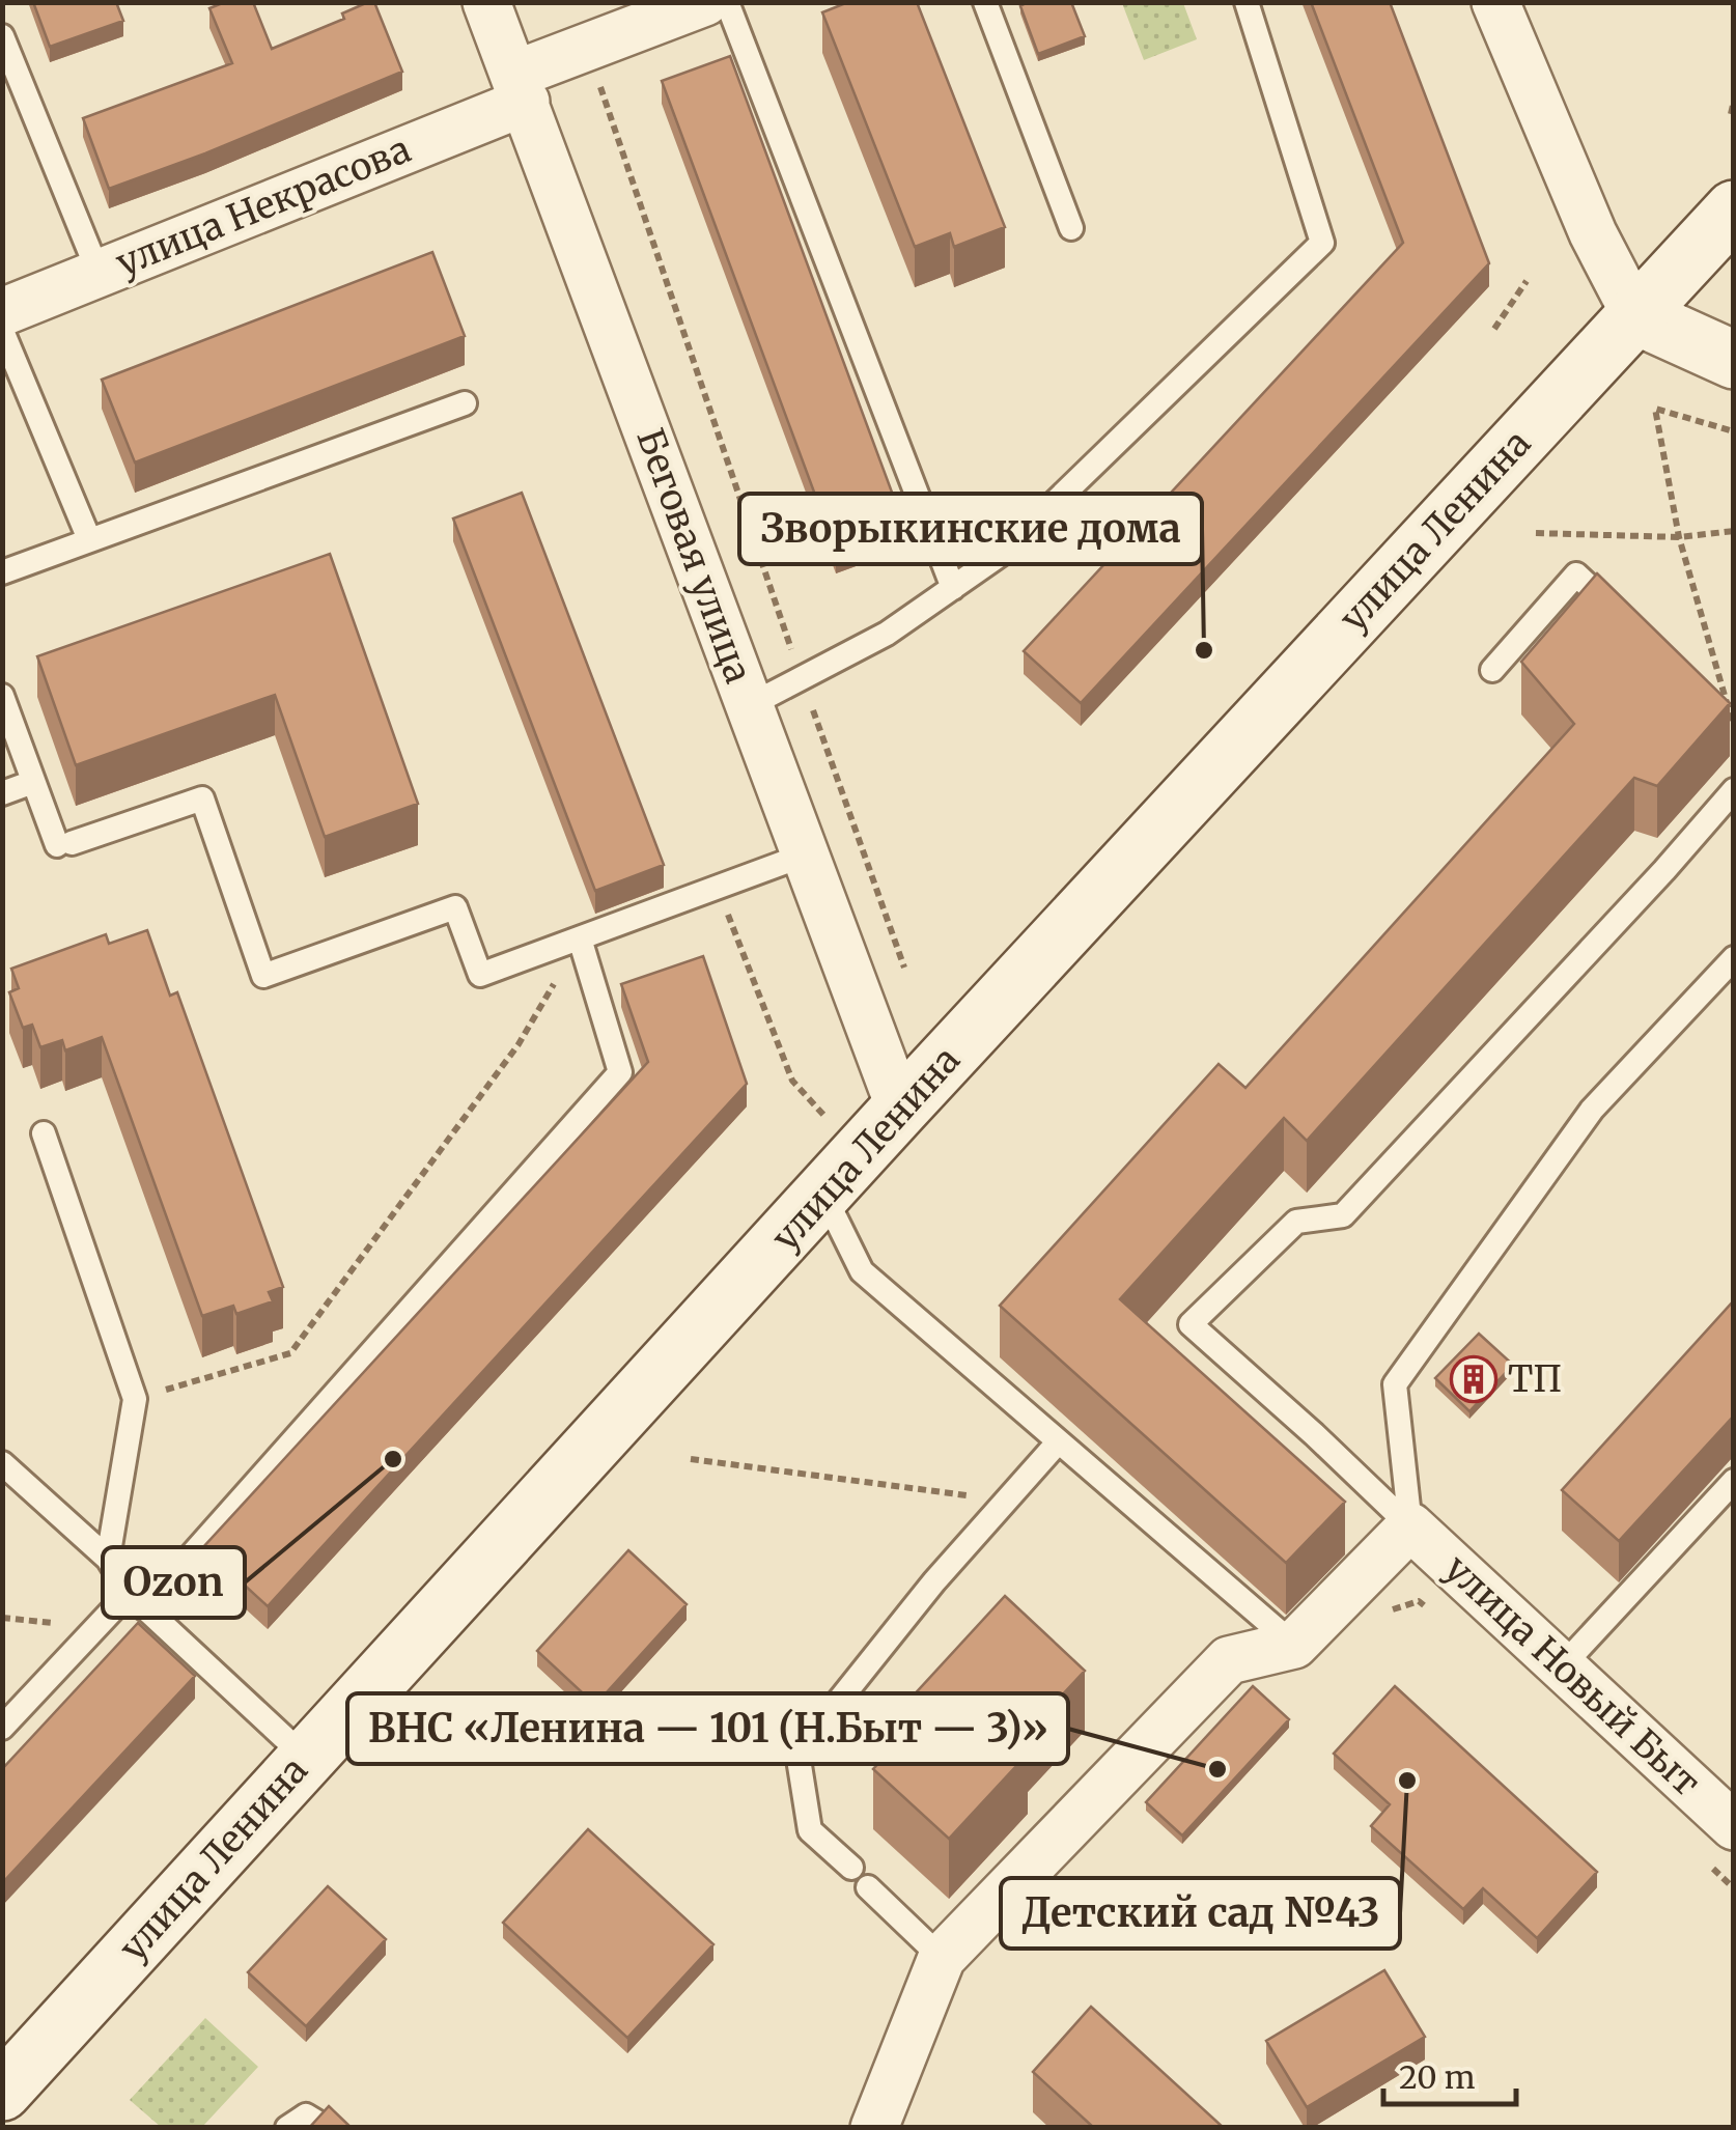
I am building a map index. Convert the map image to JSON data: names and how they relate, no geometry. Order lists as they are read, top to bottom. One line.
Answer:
{"streets":{"main road":["улица Ленина"],"street":["улица Некрасова","Беговая улица","улица Новый Быт"]},"crossings":[["улица Некрасова","Беговая улица"],["улица Ленина","Беговая улица"]],"places":{"other":["Зворыкинские дома","Ozon","ВНС «Ленина — 101 (Н.Быт — 3)»","Детский сад №43"],"building":["ТП"]},"scale_bar":"20 m"}
